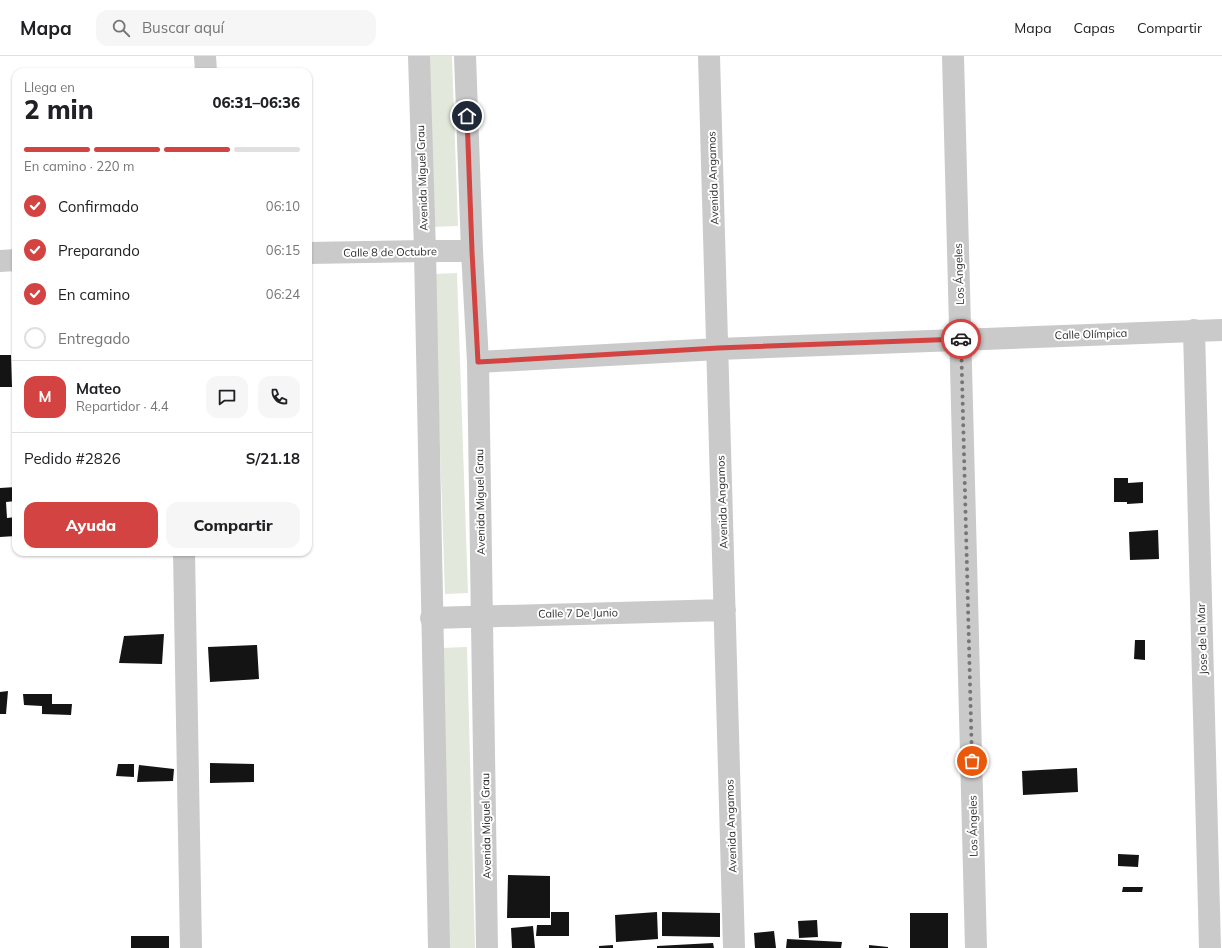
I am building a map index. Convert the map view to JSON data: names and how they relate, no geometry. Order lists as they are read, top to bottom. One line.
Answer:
{"streets":{"street":["Avenida Miguel Grau","Avenida Angamos","Calle 8 de Octubre","Los Ángeles","Calle Olímpica","Calle 7 De Junio","Jose de la Mar"]},"crossings":[["Avenida Miguel Grau","Calle 8 de Octubre"],["Avenida Miguel Grau","Calle Olímpica"],["Avenida Miguel Grau","Calle 7 De Junio"],["Avenida Angamos","Calle Olímpica"],["Avenida Angamos","Calle 7 De Junio"],["Los Ángeles","Calle Olímpica"],["Calle Olímpica","Jose de la Mar"]],"page":{"header":"Mapa","search":"Buscar aquí","nav":["Mapa","Capas","Compartir"],"heading":["2 min","Llega en","06:31–06:36"],"panel":["Mateo","Repartidor · 4.4","Pedido #2826","S/21.18"],"bar":"En camino · 220 m","list":[["Confirmado","06:10"],["Preparando","06:15"],["En camino","06:24"],"Entregado"],"round":"M","buttons":["Ayuda","Compartir"]}}
